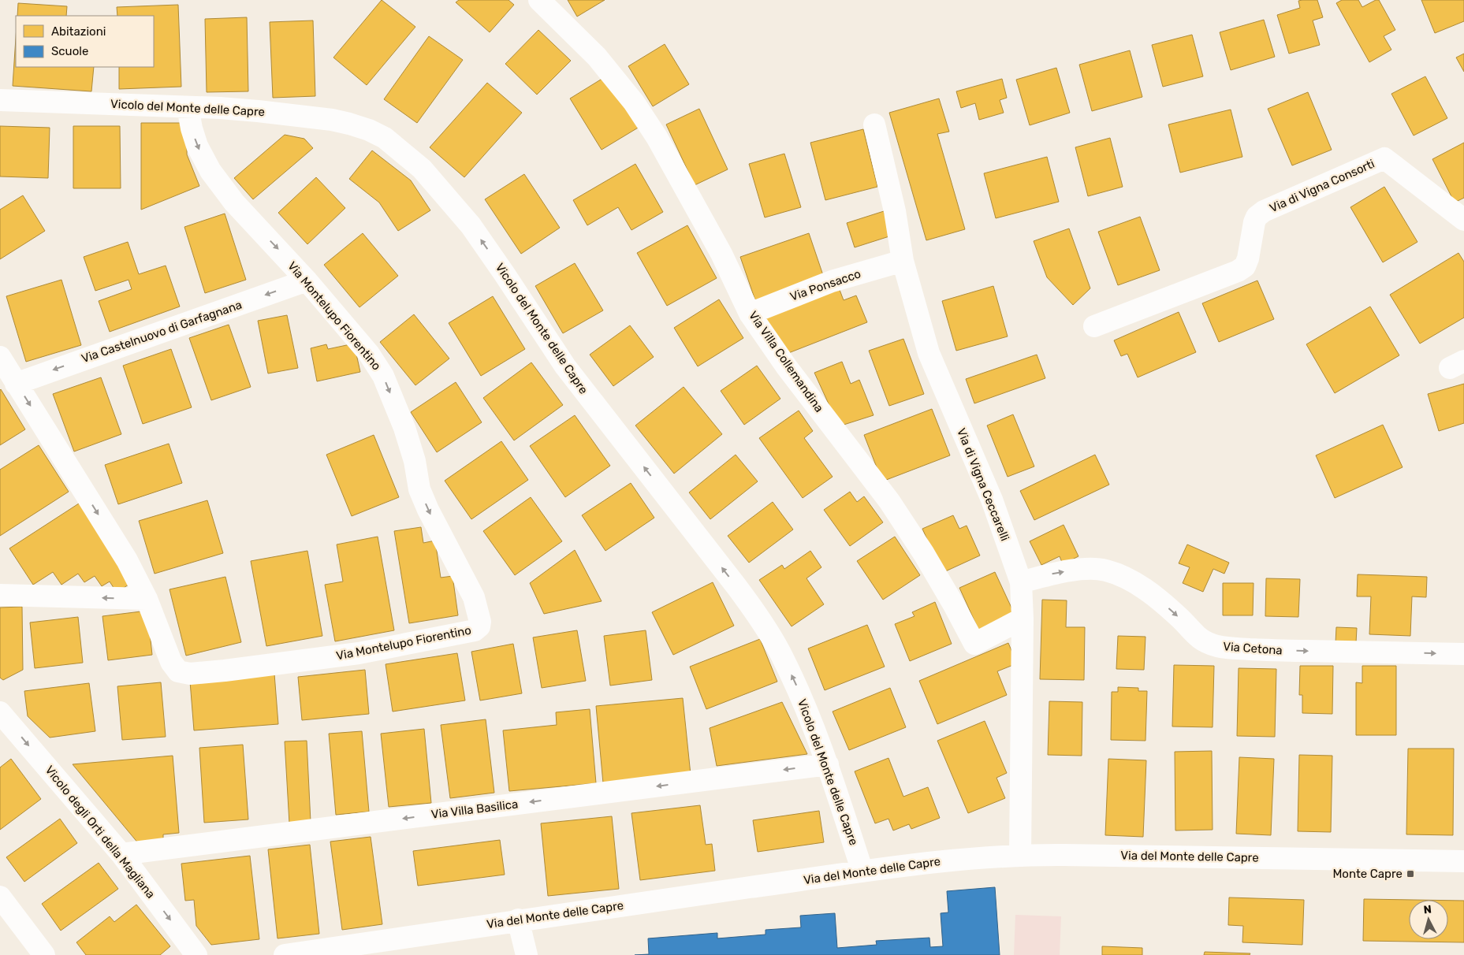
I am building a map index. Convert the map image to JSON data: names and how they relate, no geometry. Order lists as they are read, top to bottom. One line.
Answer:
{"streets":{"street":["Vicolo del Monte delle Capre","Via di Vigna Consorti","Via Ponsacco","Via Montelupo Fiorentino","Via Castelnuovo di Garfagnana","Via Villa Collemandina","Via di Vigna Ceccarelli","Via Cetona","Via Villa Basilica","Vicolo degli Orti della Magliana","Via del Monte delle Capre"]},"crossings":[["Vicolo del Monte delle Capre","Via Montelupo Fiorentino"],["Vicolo del Monte delle Capre","Via Villa Basilica"],["Vicolo del Monte delle Capre","Via del Monte delle Capre"],["Via Ponsacco","Via Villa Collemandina"],["Via Ponsacco","Via di Vigna Ceccarelli"],["Via Montelupo Fiorentino","Via Castelnuovo di Garfagnana"],["Via Villa Collemandina","Via di Vigna Ceccarelli"],["Via di Vigna Ceccarelli","Via Cetona"],["Via di Vigna Ceccarelli","Via del Monte delle Capre"],["Via Villa Basilica","Vicolo degli Orti della Magliana"]],"one_way":["Vicolo del Monte delle Capre","Via Castelnuovo di Garfagnana","Via Cetona","Via Villa Basilica","Vicolo degli Orti della Magliana"],"places":{"transit":["Monte Capre"]},"legend":["Abitazioni","Scuole"],"north":"top"}
